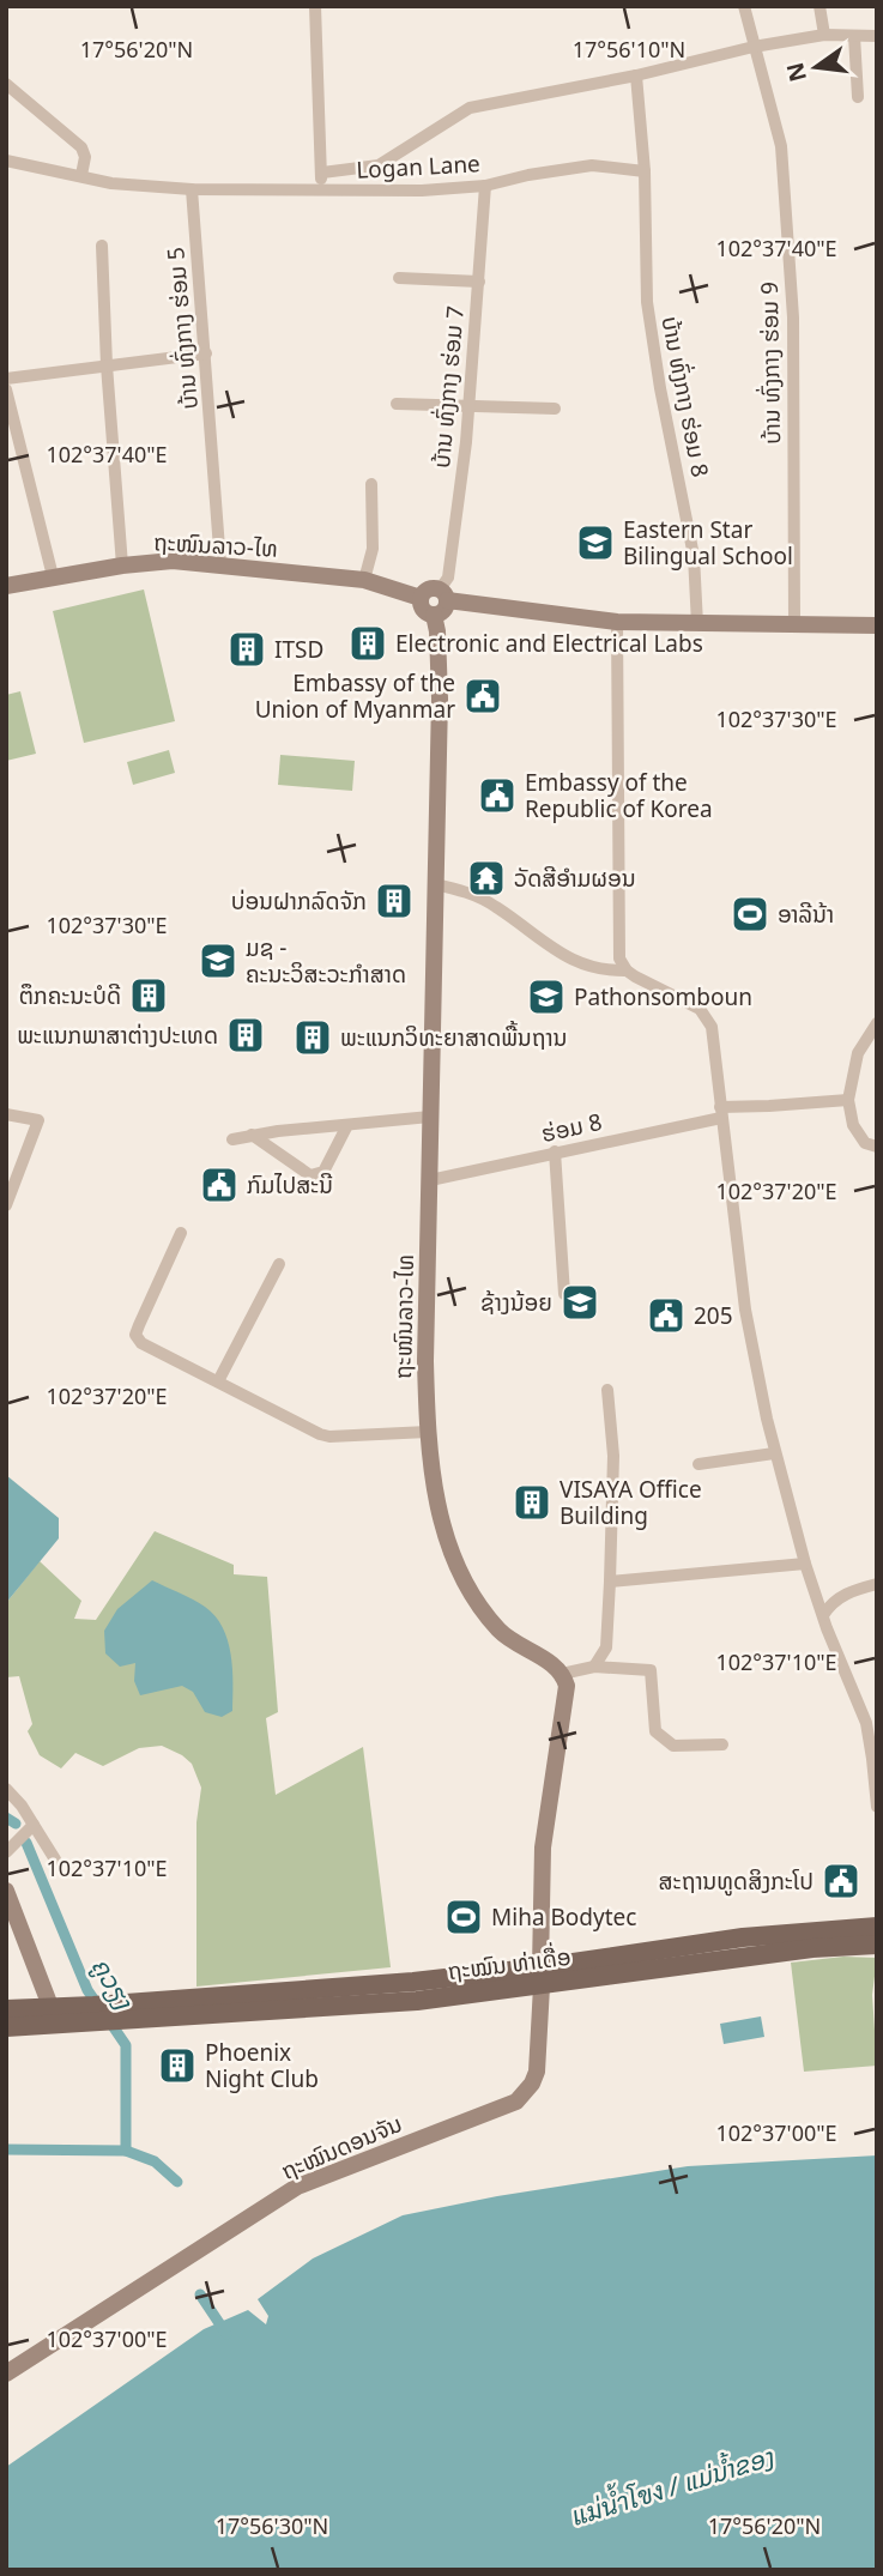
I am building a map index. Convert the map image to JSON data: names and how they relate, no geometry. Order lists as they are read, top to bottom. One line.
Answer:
{"streets":{"main road":["ຖະໝົນ ທ່າເດື່ອ"],"street":["Logan Lane","ບ້ານ ທົ່ງກາງ ຮ່ອມ 5","ບ້ານ ທົ່ງກາງ ຮ່ອມ 9","ບ້ານ ທົ່ງກາງ ຮ່ອມ 7","ບ້ານ ທົ່ງກາງ ຮ່ອມ 8","ຖະໜົນລາວ-ໄທ","ຮ່ອມ 8","ຖະໝົນດອນຈັນ"]},"crossings":[["Logan Lane","ບ້ານ ທົ່ງກາງ ຮ່ອມ 5"],["Logan Lane","ບ້ານ ທົ່ງກາງ ຮ່ອມ 7"],["Logan Lane","ບ້ານ ທົ່ງກາງ ຮ່ອມ 8"],["ບ້ານ ທົ່ງກາງ ຮ່ອມ 5","ຖະໜົນລາວ-ໄທ"],["ບ້ານ ທົ່ງກາງ ຮ່ອມ 7","ຖະໜົນລາວ-ໄທ"],["ຖະໜົນລາວ-ໄທ","ຮ່ອມ 8"],["ຖະໝົນ ທ່າເດື່ອ","ຖະໝົນດອນຈັນ"]],"water":["ຄູວຽງ","แม่น้ำโขง / ແມ່ນ້ຳຂອງ"],"places":{"school or university":["Eastern Star Bilingual School","ມຊ - ຄະນະວິສະວະກຳສາດ","Pathonsomboun","ຊ້າງນ້ອຍ"],"building":["Electronic and Electrical Labs","ITSD","ບ່ອນຝາກລົດຈັກ","ຕຶກຄະນະບໍດີ","ພະແນກພາສາຕ່າງປະເທດ","ພະແນກວິທະຍາສາດພື້ນຖານ","VISAYA Office Building","Phoenix Night Club"],"public building":["Embassy of the Union of Myanmar","Embassy of the Republic of Korea","ກົມໄປສະນີ","205","ສະຖານທູດສິງກະໂປ"],"temple":["ວັດສີອຳມຜອນ"],"sports":["ອາລີນ້າ","Miha Bodytec"]},"north":"left","coordinates":["17°56'20\"N","17°56'10\"N","102°37'40\"E","102°37'30\"E","102°37'20\"E","102°37'10\"E","102°37'00\"E","17°56'30\"N"]}
